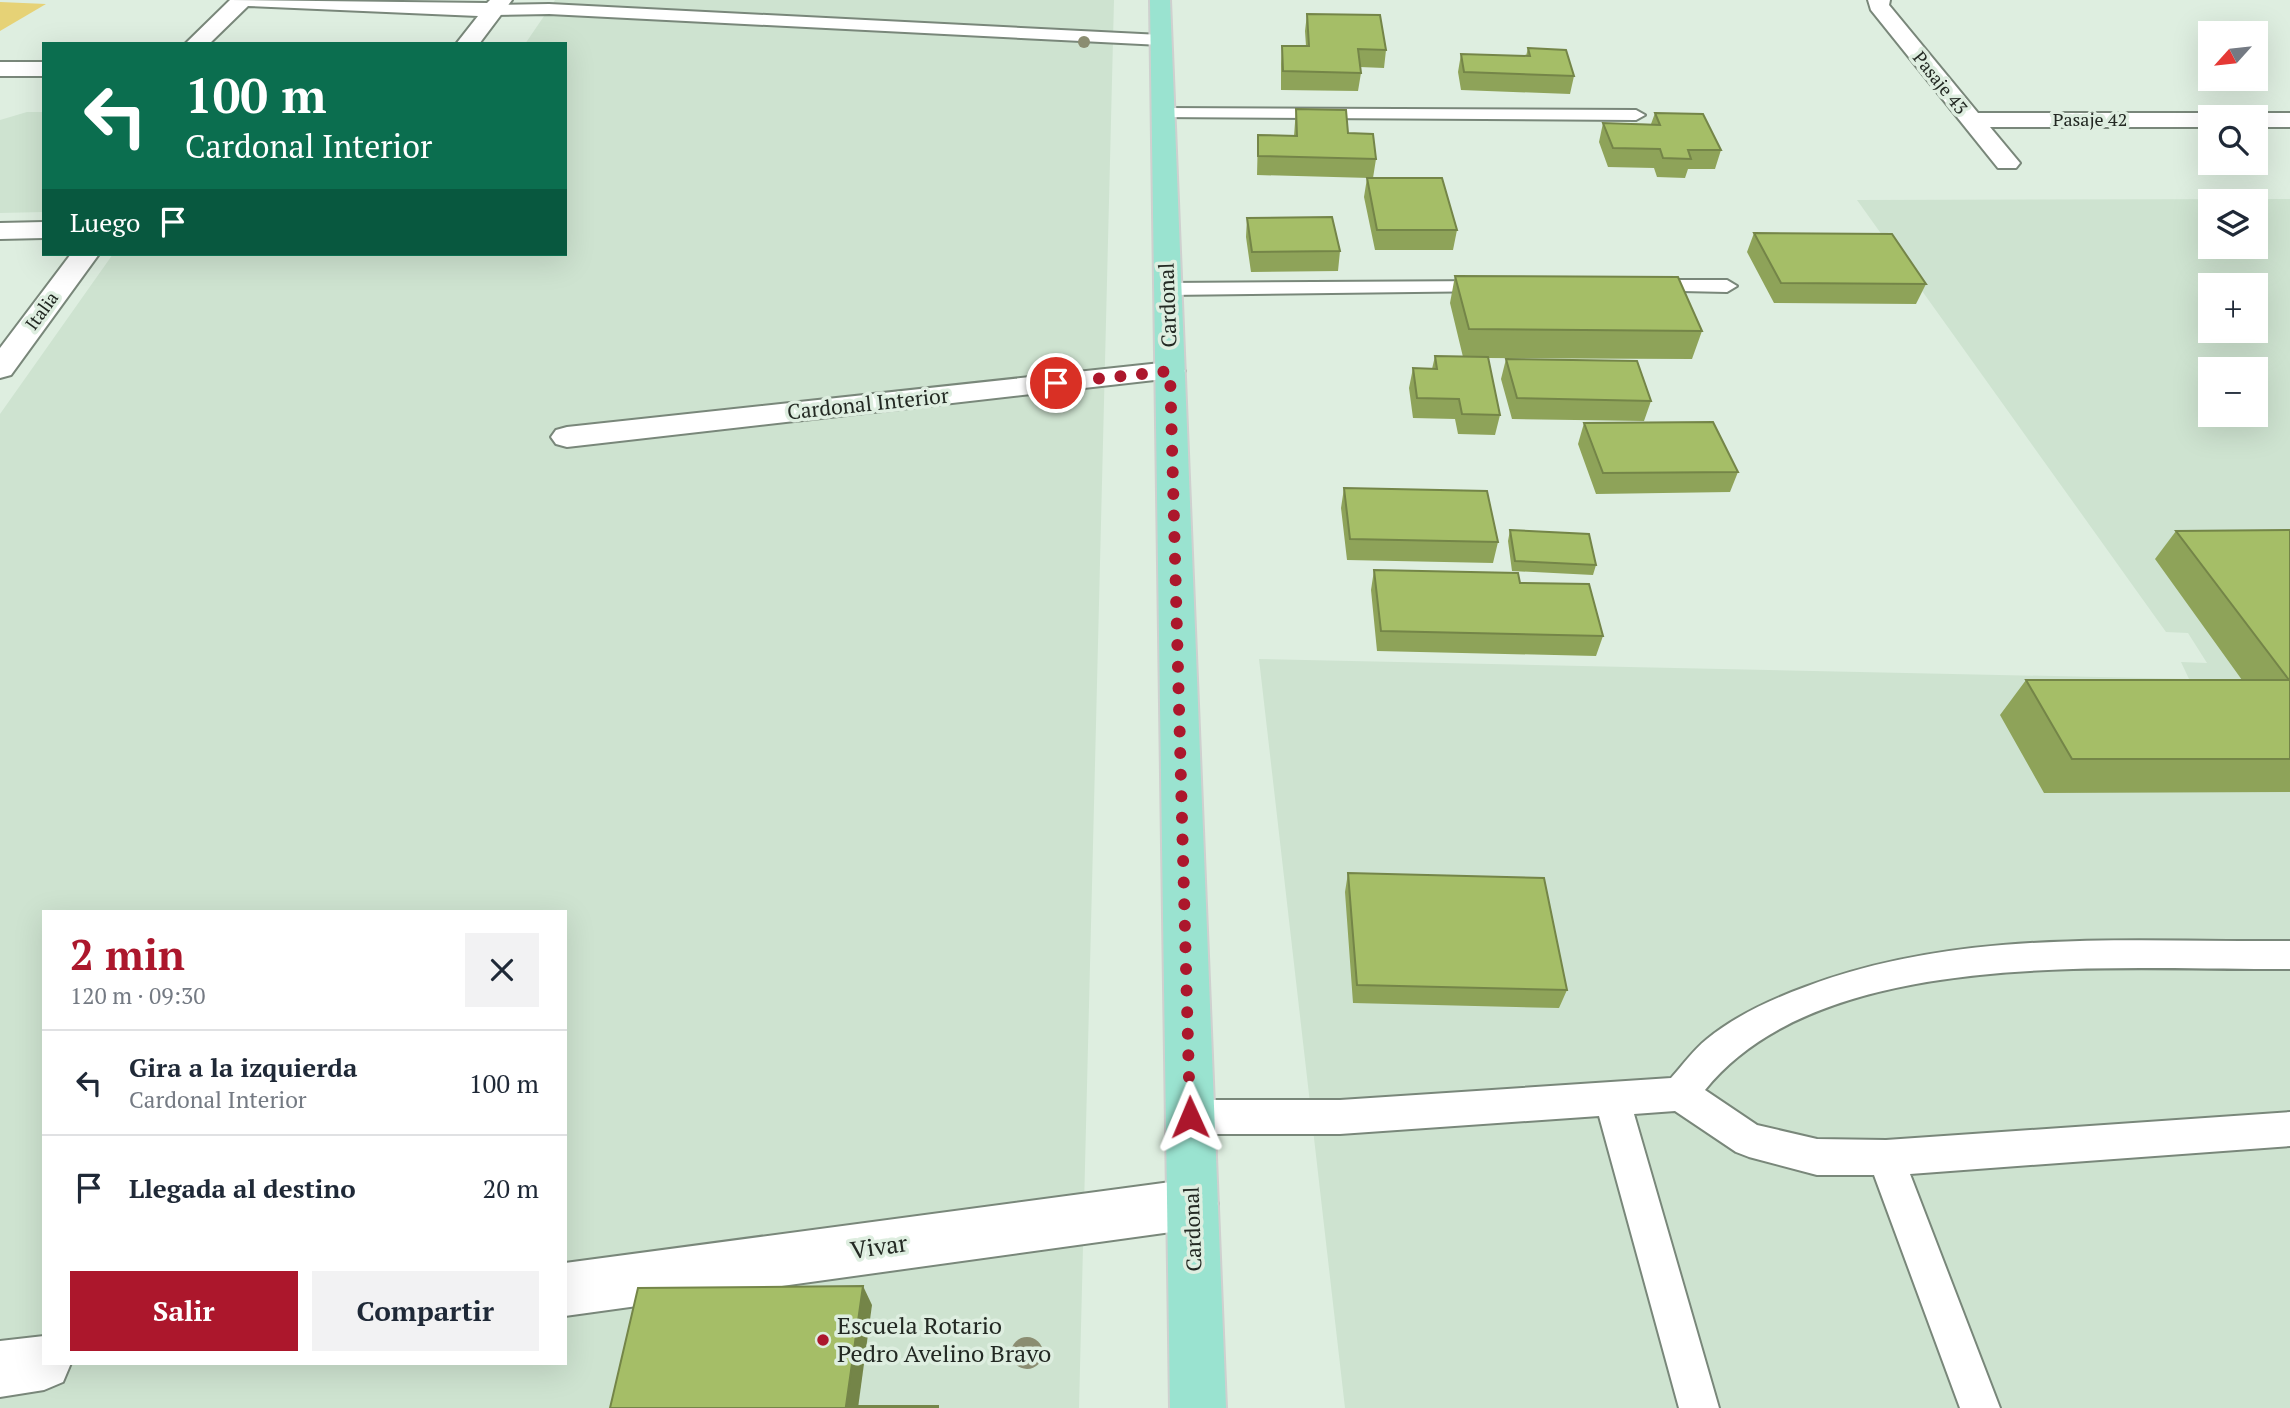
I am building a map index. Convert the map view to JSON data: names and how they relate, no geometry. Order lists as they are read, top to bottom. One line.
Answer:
{"streets":{"main road":["Cardonal"],"street":["Pasaje 43","Pasaje 42","Italia","Cardonal Interior","Vivar"]},"crossings":[["Pasaje 43","Pasaje 42"],["Cardonal","Cardonal Interior"],["Cardonal","Vivar"]],"places":["Escuela Rotario Pedro Avelino Bravo"],"north":"bottom left","page":{"map_buttons":["+","−"],"turn":["100 m","Cardonal Interior"],"then":"Luego","heading":["2 min","120 m · 09:30"],"list":[{"name":"Gira a la izquierda","note":"Cardonal Interior","value":"100 m"},{"name":"Llegada al destino","value":"20 m"}],"buttons":["Salir","Compartir"]}}
